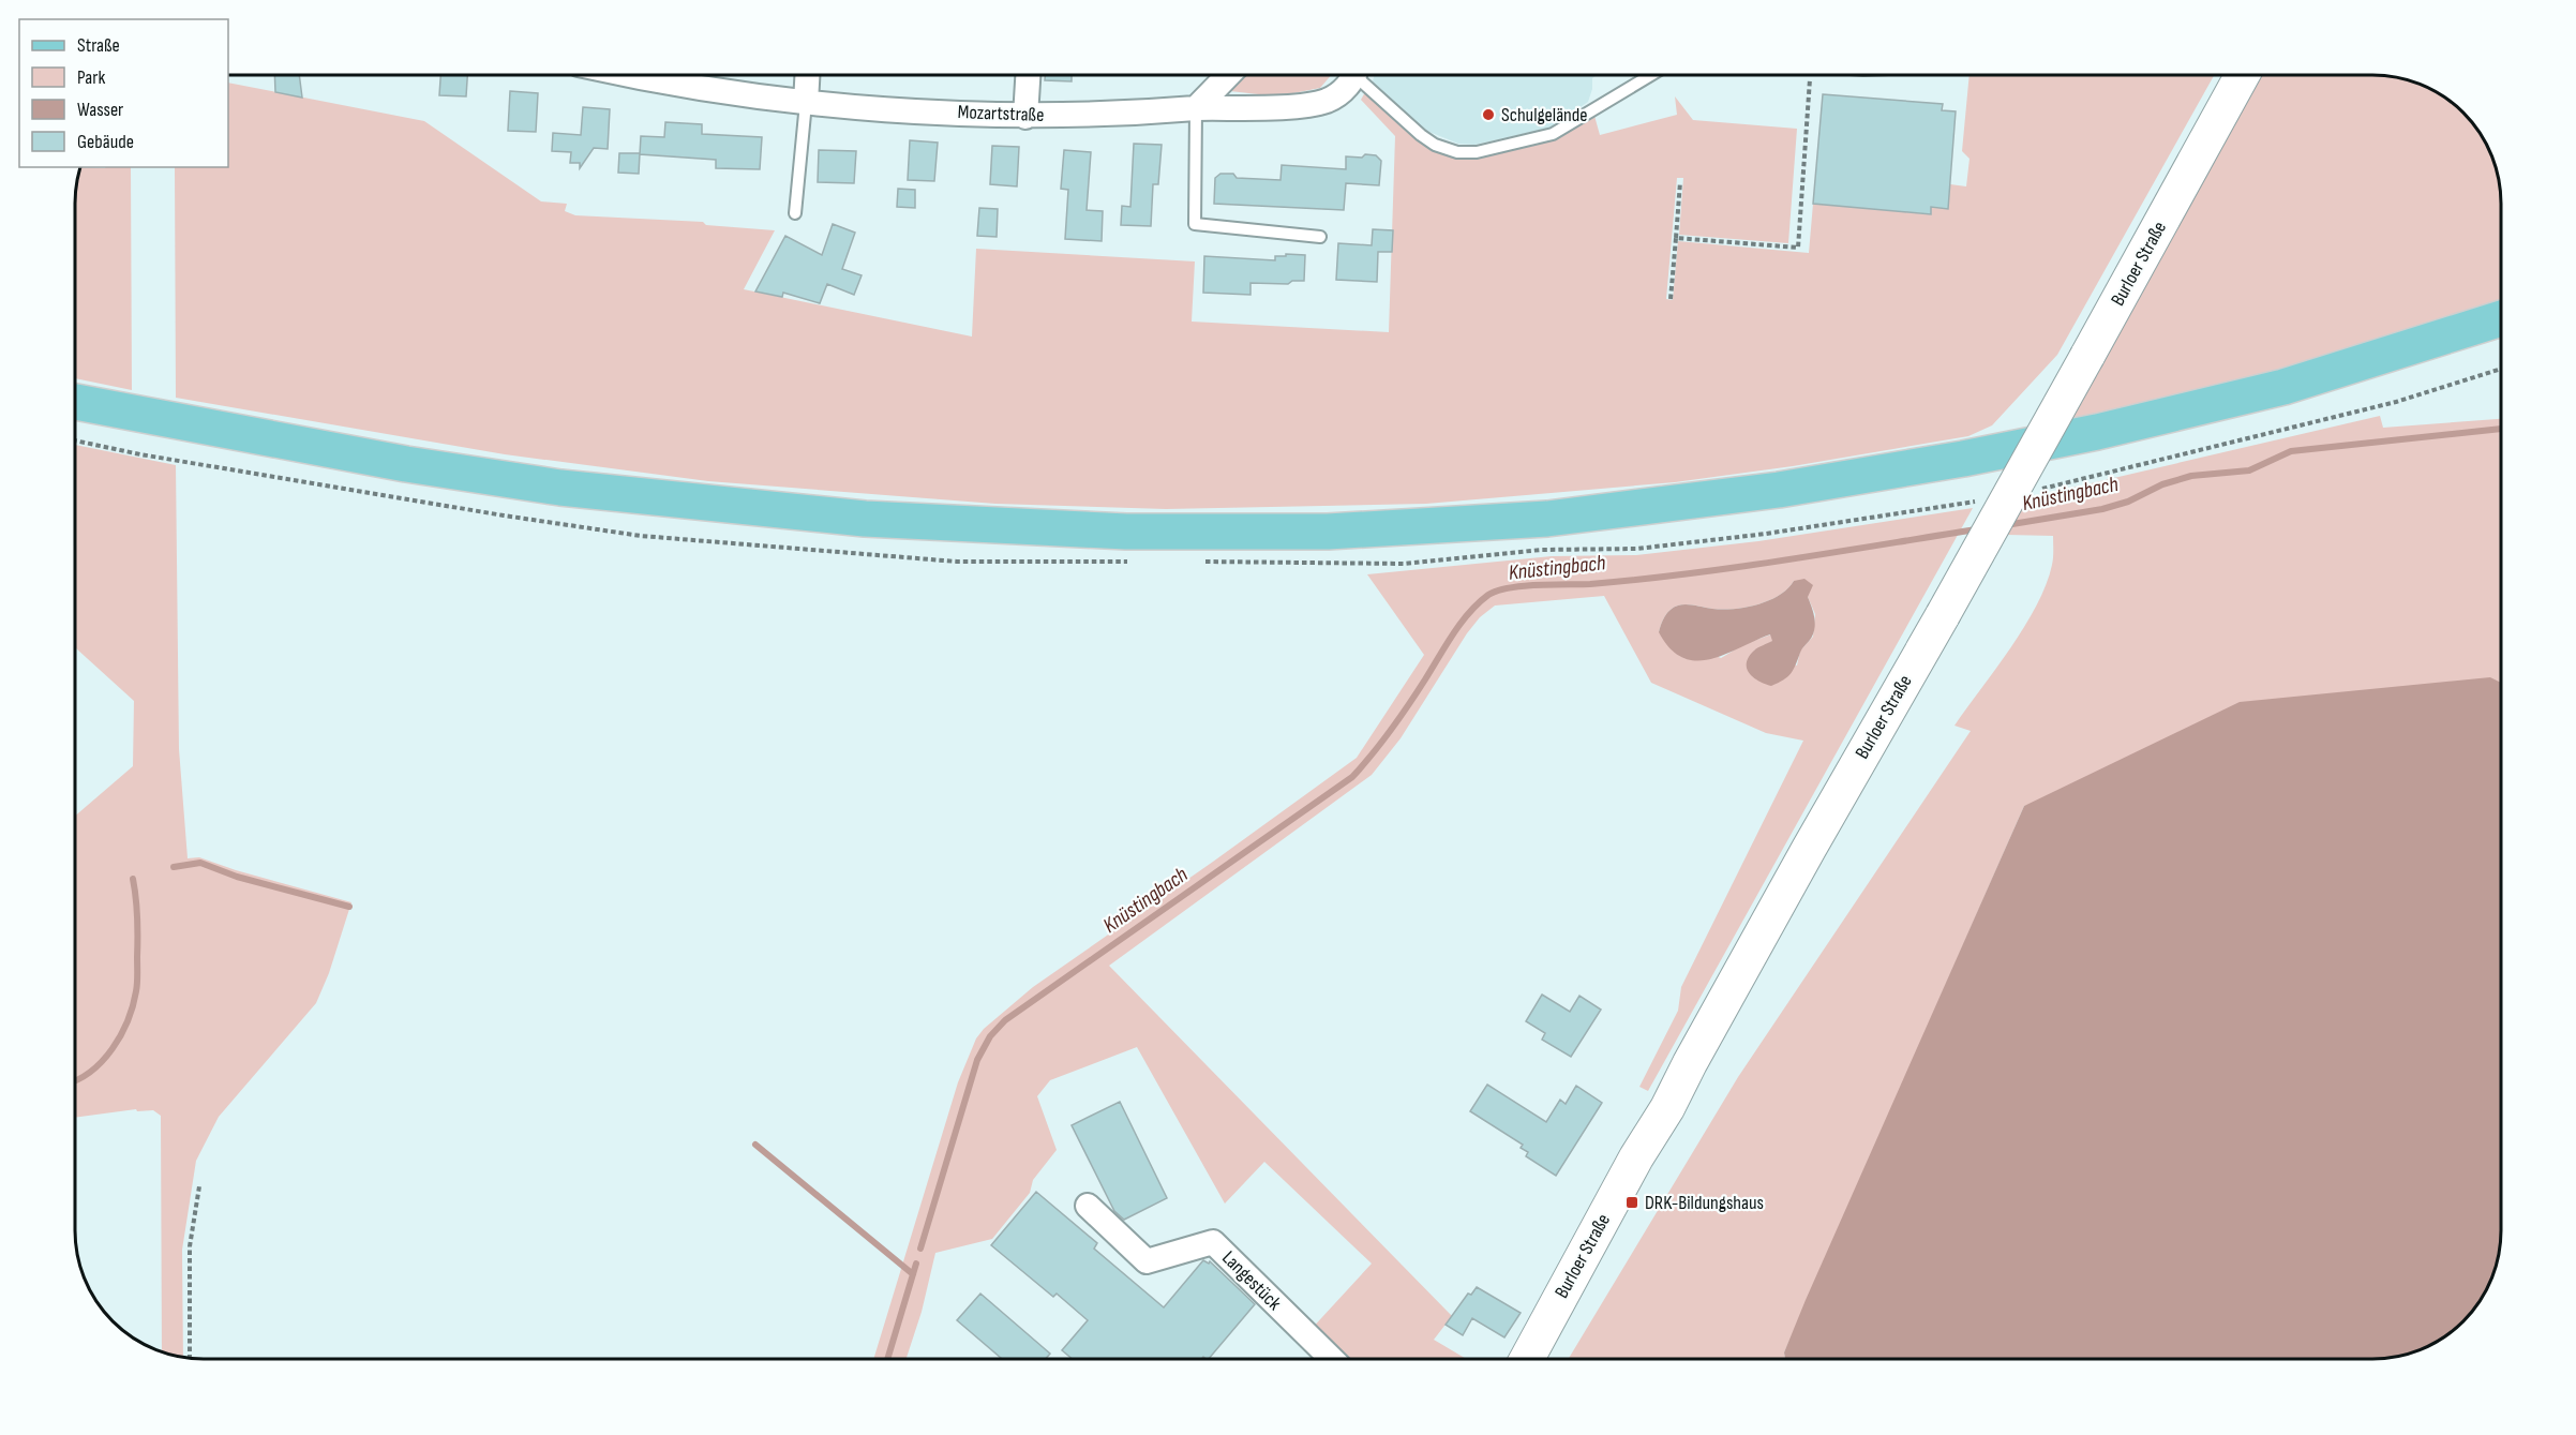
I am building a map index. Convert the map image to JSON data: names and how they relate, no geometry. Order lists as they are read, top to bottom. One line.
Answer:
{"streets":{"main road":["Burloer Straße"],"street":["Mozartstraße","Langestück"]},"water":["Knüstingbach"],"places":{"other":["Schulgelände"],"transit":["DRK-Bildungshaus"]},"legend":["Straße","Park","Wasser","Gebäude"]}
